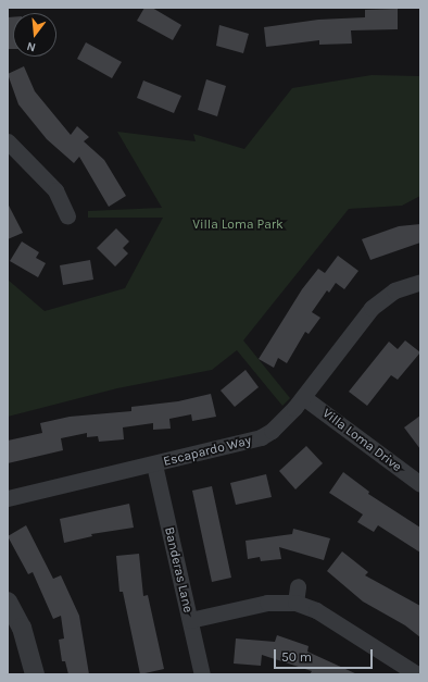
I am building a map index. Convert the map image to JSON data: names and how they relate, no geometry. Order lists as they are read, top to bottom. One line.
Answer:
{"streets":{"street":["Villa Loma Drive","Escapardo Way","Banderas Lane"]},"crossings":[["Villa Loma Drive","Escapardo Way"],["Escapardo Way","Banderas Lane"]],"parks":["Villa Loma Park"],"scale_bar":"50 m","north":"bottom"}
